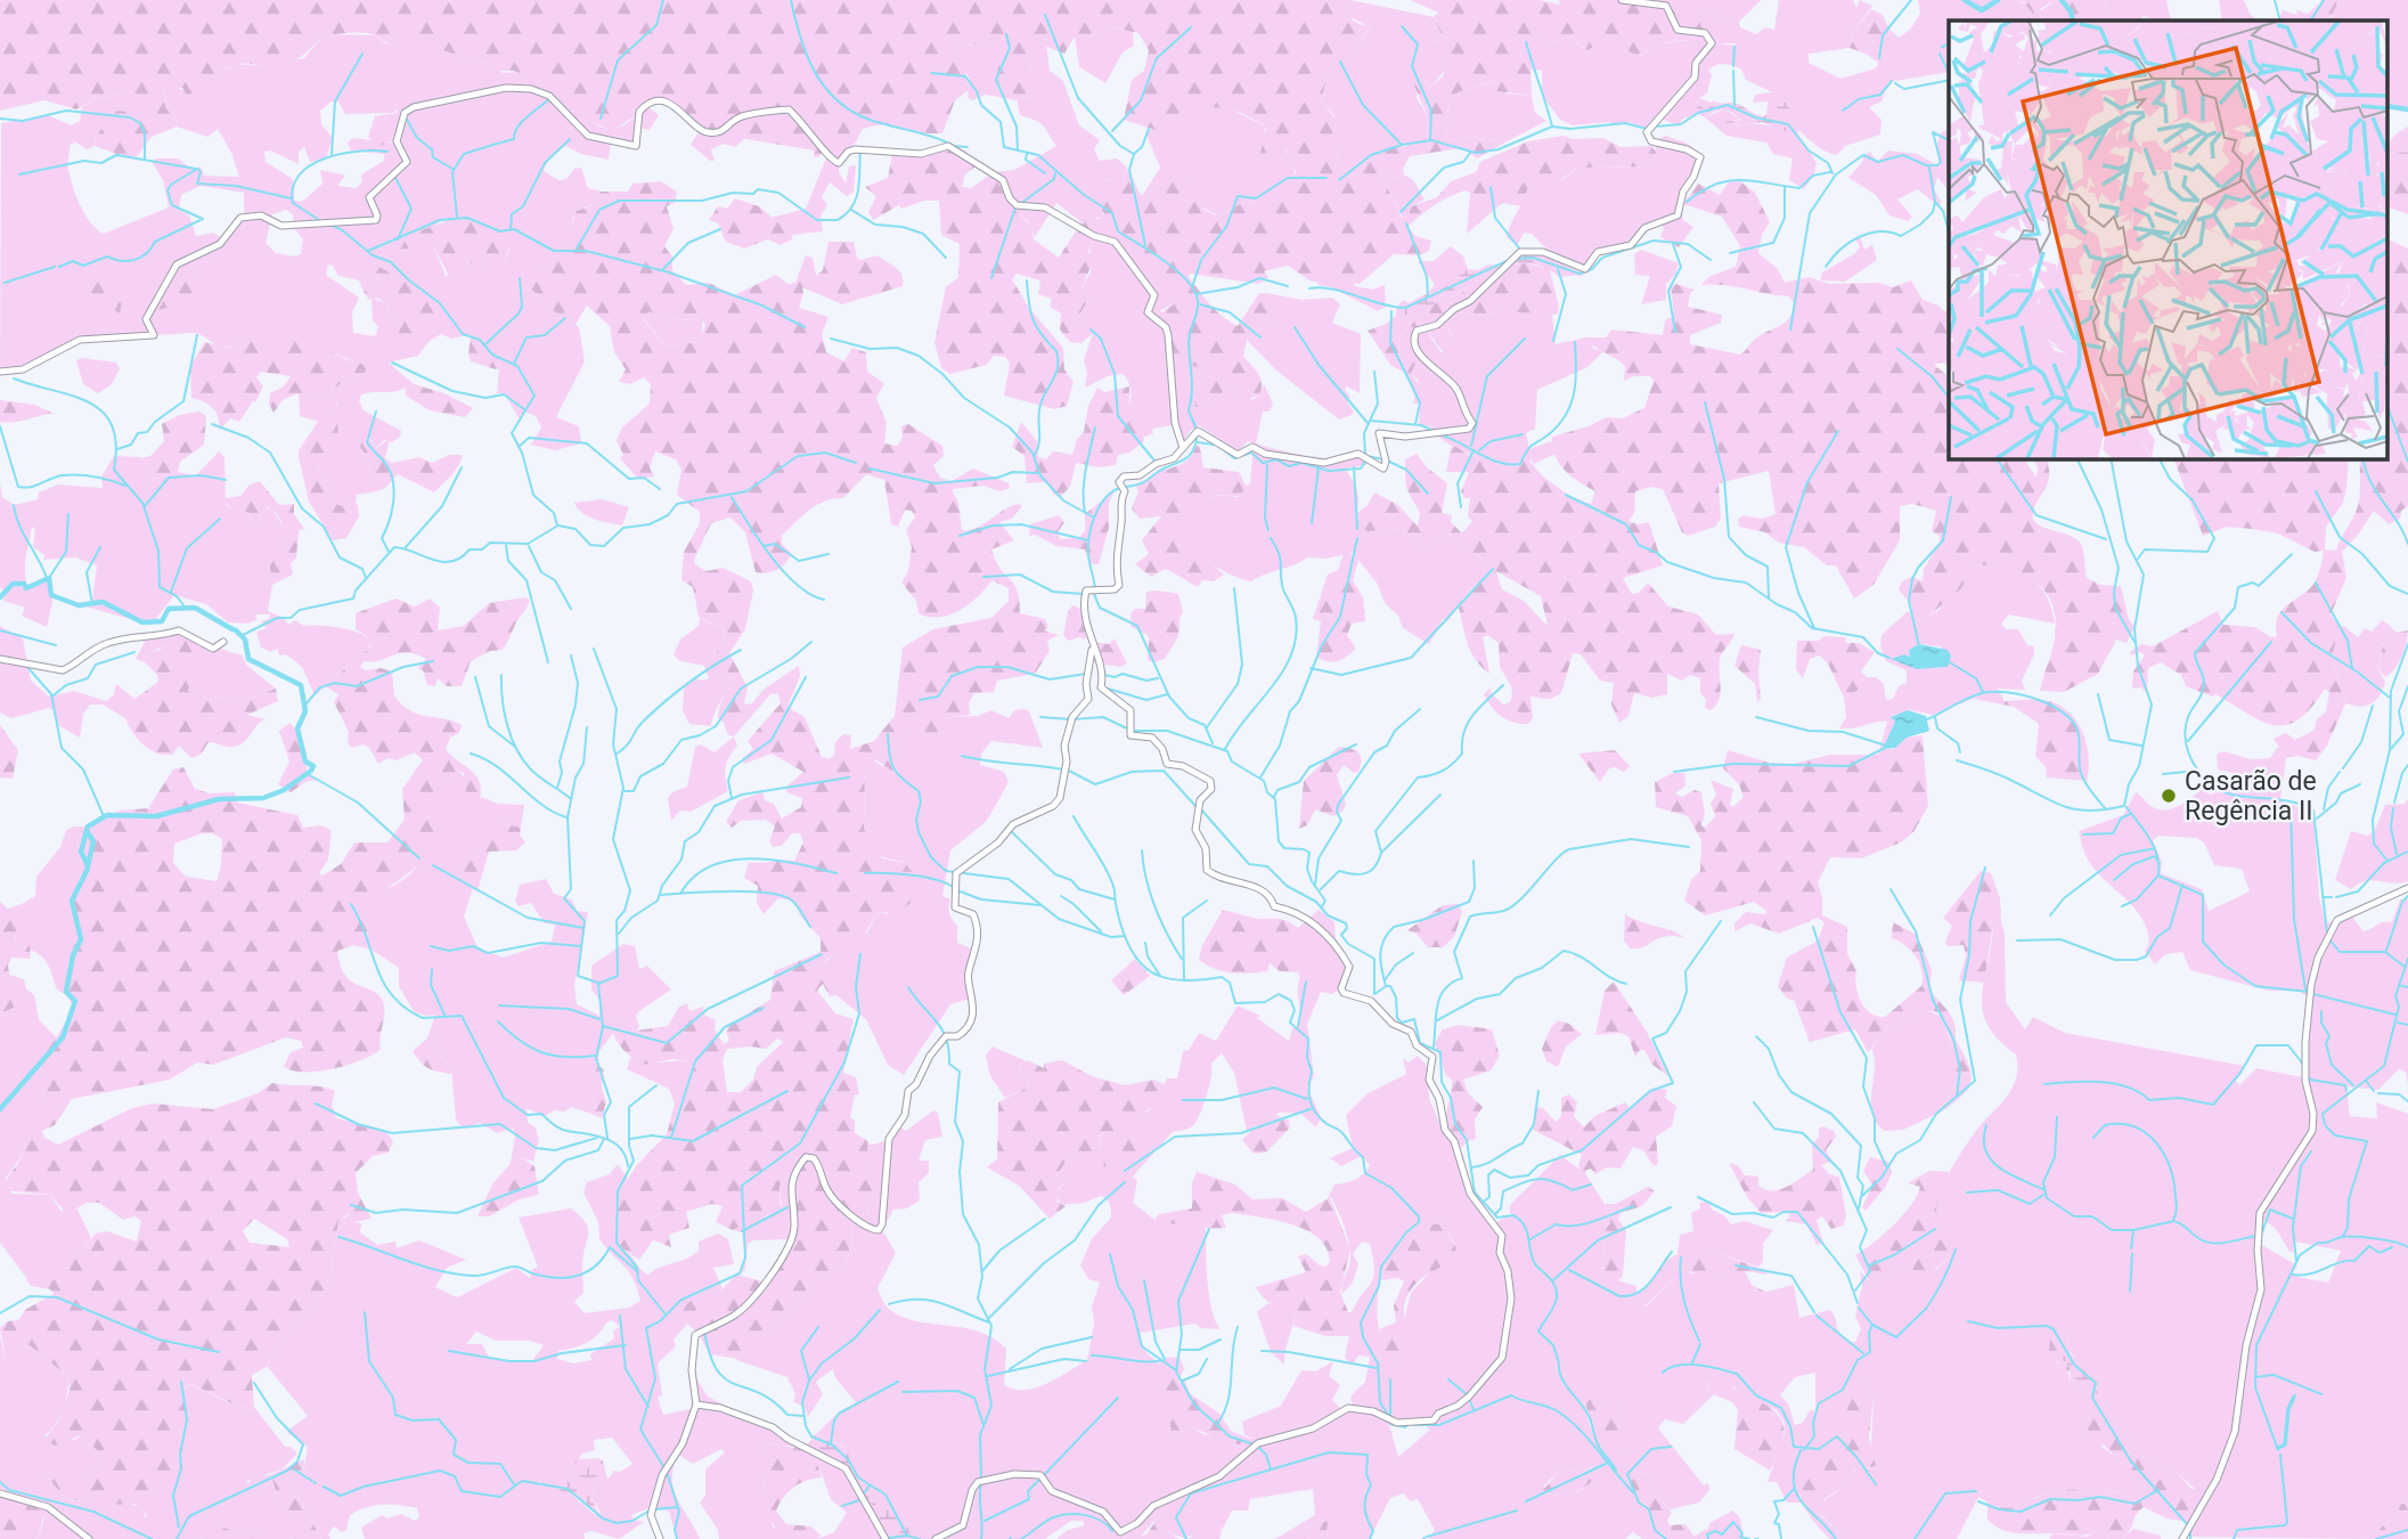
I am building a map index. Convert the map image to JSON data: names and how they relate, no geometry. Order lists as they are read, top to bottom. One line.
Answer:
{"places":["Casarão de Regência II"]}
